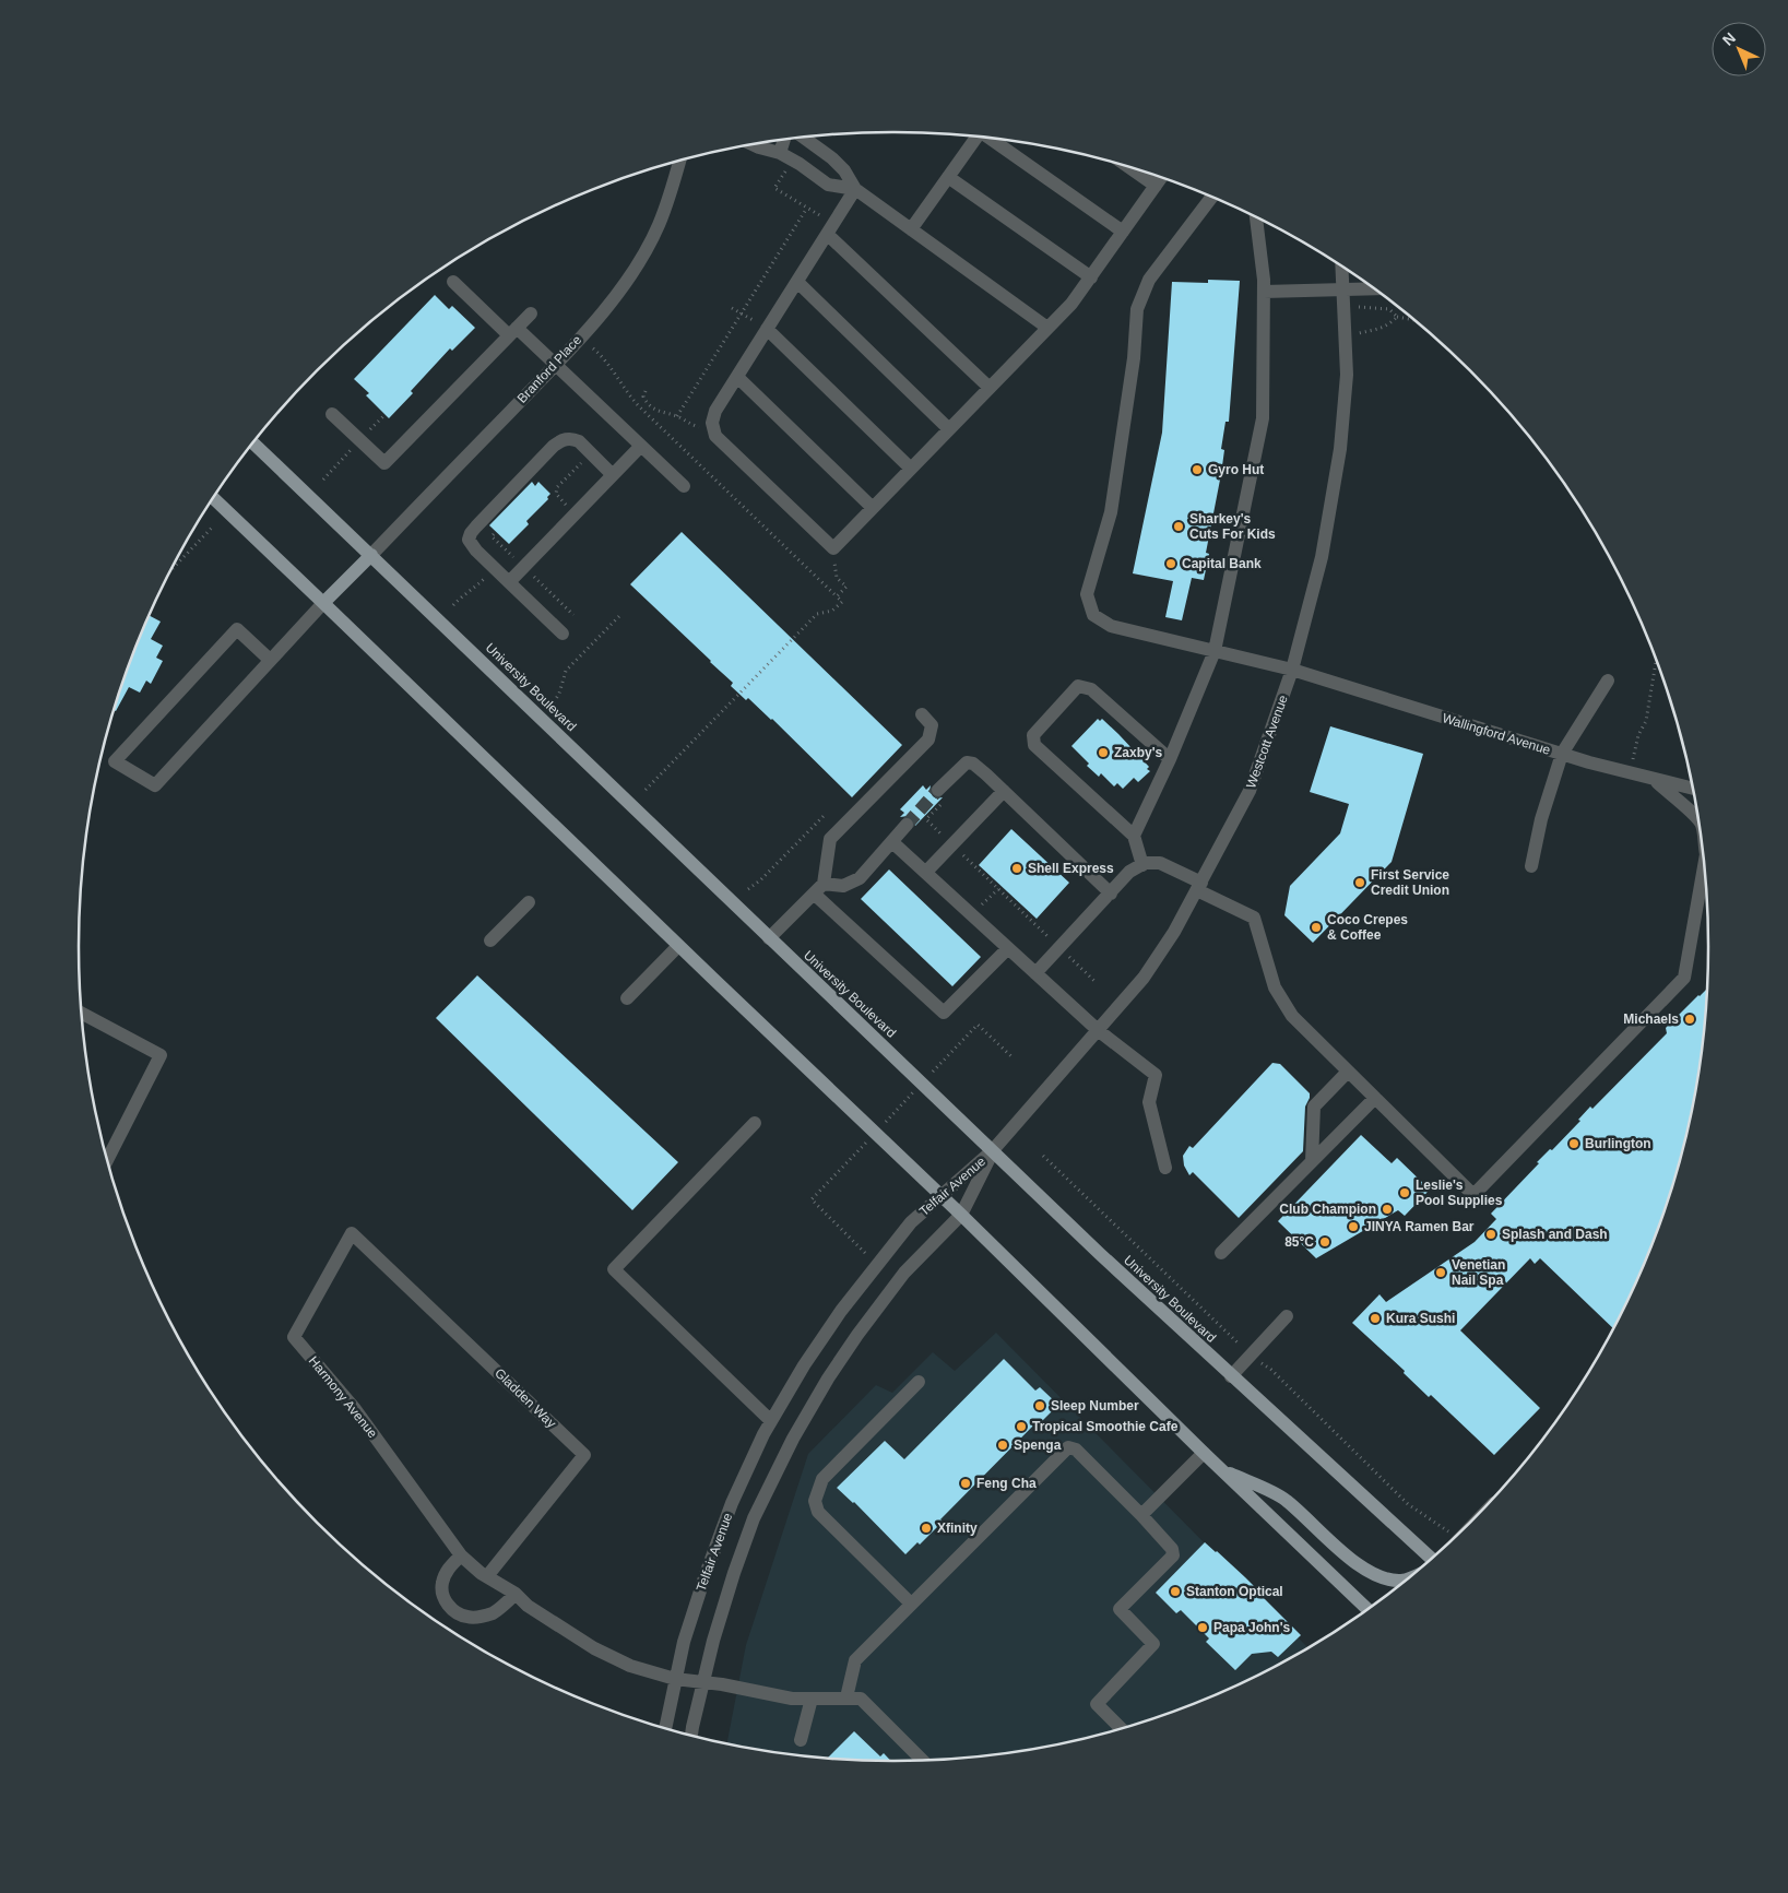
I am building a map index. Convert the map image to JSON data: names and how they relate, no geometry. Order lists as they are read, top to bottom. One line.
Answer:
{"streets":{"main road":["University Boulevard"],"street":["Branford Place","Wallingford Avenue","Westcott Avenue","Telfair Avenue","Harmony Avenue","Gladden Way"]},"crossings":[["Branford Place","University Boulevard"],["University Boulevard","Westcott Avenue"],["University Boulevard","Telfair Avenue"],["Wallingford Avenue","Westcott Avenue"],["Westcott Avenue","Telfair Avenue"],["Telfair Avenue","Harmony Avenue"],["Harmony Avenue","Gladden Way"]],"places":["Gyro Hut","Sharkey's Cuts For Kids","Capital Bank","Zaxby's","Shell Express","First Service Credit Union","Coco Crepes & Coffee","Michaels","Burlington","Leslie's Pool Supplies","Club Champion","JINYA Ramen Bar","Splash and Dash","85°C","Venetian Nail Spa","Kura Sushi","Sleep Number","Tropical Smoothie Cafe","Spenga","Feng Cha","Xfinity","Stanton Optical","Papa John's"],"north":"top left"}
